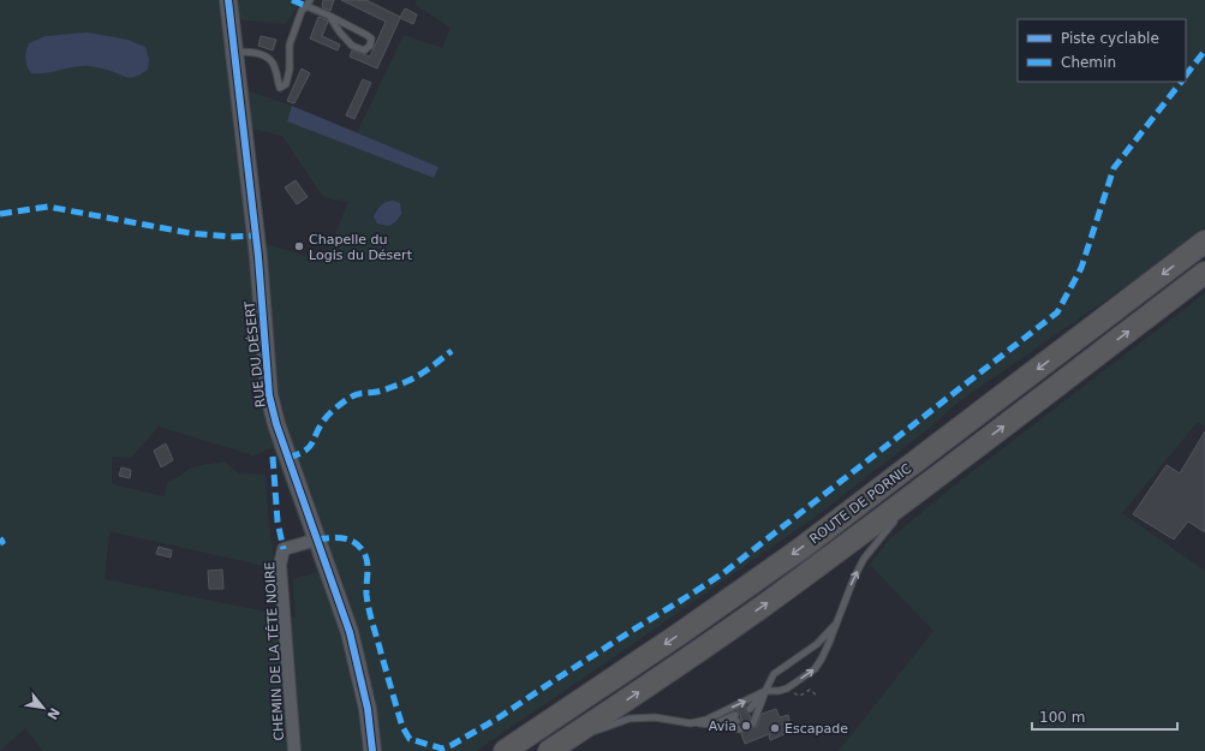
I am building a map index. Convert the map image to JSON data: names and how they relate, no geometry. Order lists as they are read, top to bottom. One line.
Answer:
{"streets":{"highway":["ROUTE DE PORNIC"],"street":["RUE DU DÉSERT","CHEMIN DE LA TÊTE NOIRE"]},"crossings":[["RUE DU DÉSERT","CHEMIN DE LA TÊTE NOIRE"]],"places":["Chapelle du Logis du Désert","Avia","Escapade"],"legend":["Piste cyclable","Chemin"],"scale_bar":"100 m","north":"bottom right"}
